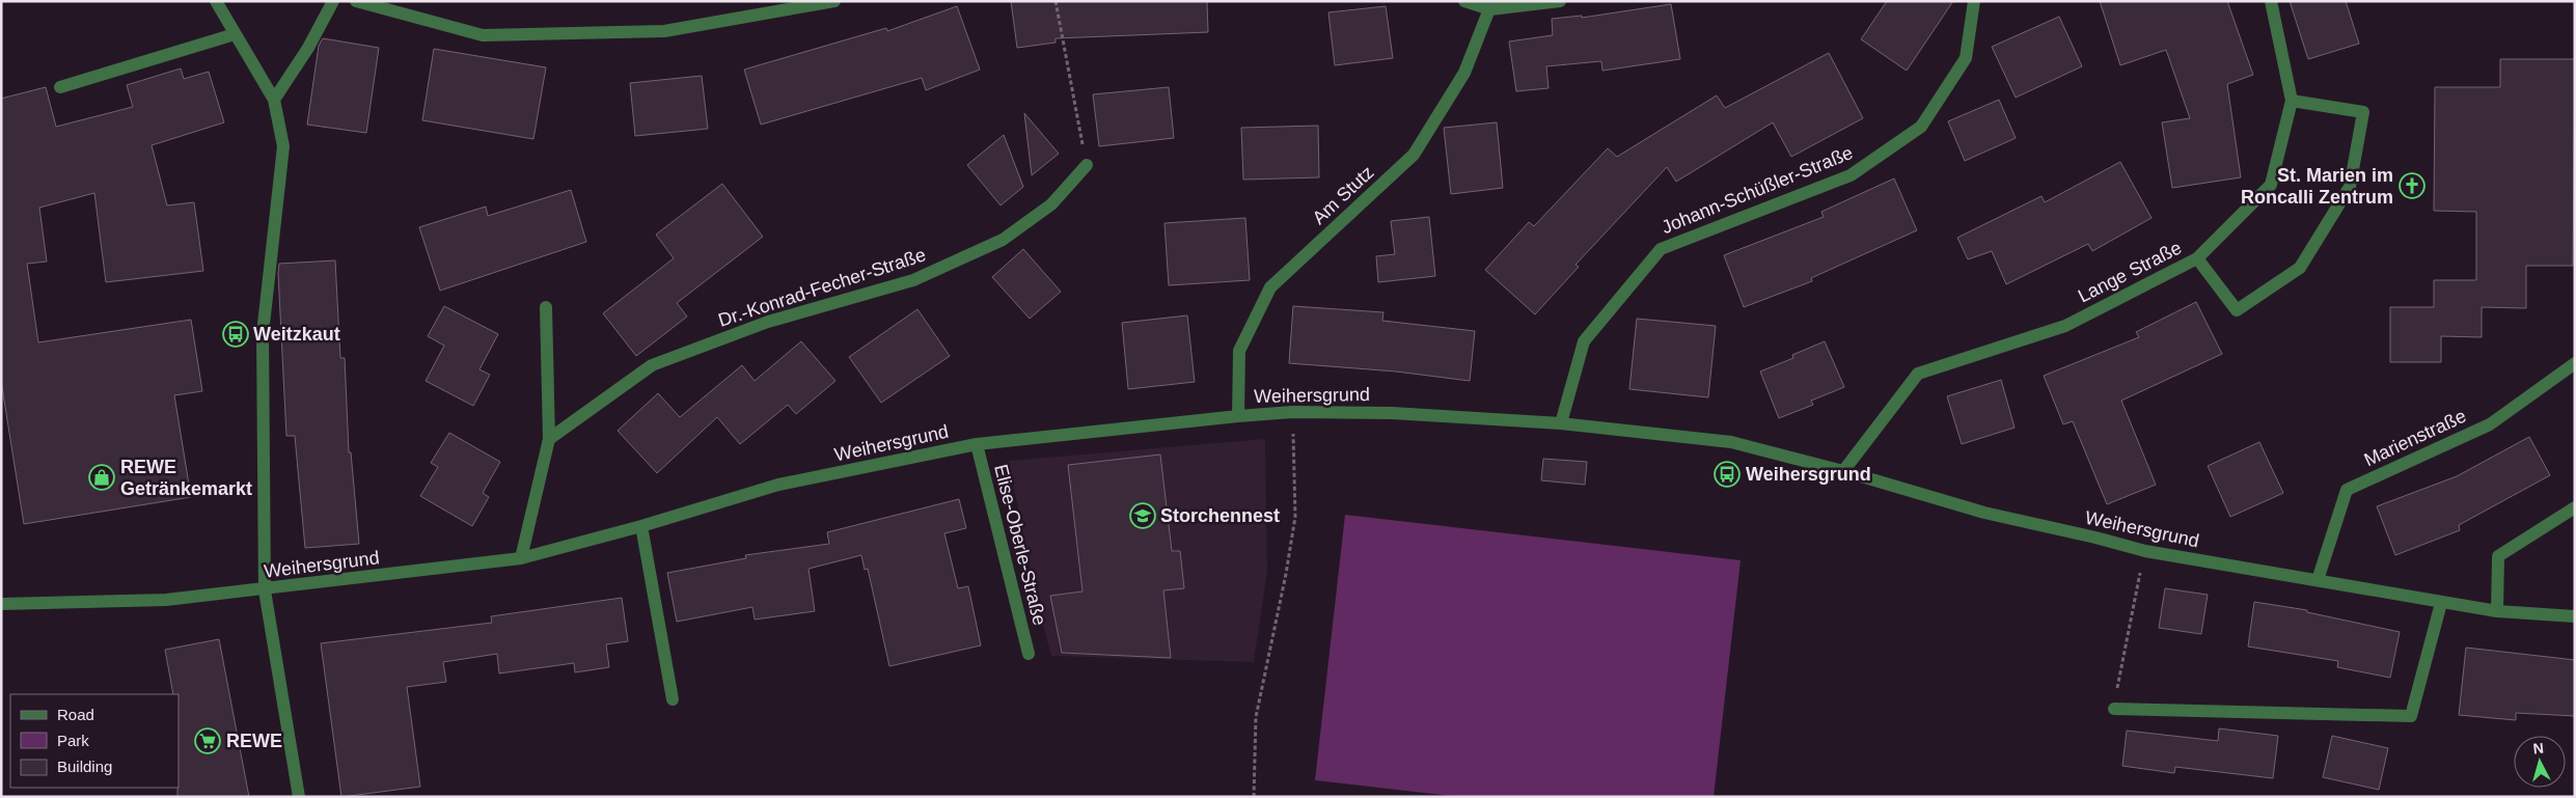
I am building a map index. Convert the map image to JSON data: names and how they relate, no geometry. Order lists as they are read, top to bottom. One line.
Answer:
{"streets":{"street":["Johann-Schüßler-Straße","Am Stutz","Lange Straße","Dr.-Konrad-Fecher-Straße","Weihersgrund","Marienstraße","Elise-Oberle-Straße"]},"crossings":[["Johann-Schüßler-Straße","Weihersgrund"],["Am Stutz","Weihersgrund"],["Lange Straße","Weihersgrund"],["Weihersgrund","Marienstraße"],["Weihersgrund","Elise-Oberle-Straße"]],"places":{"church":["St. Marien im Roncalli Zentrum"],"bus stop":["Weitzkaut","Weihersgrund"],"shop":["REWE Getränkemarkt"],"school or university":["Storchennest"],"supermarket":["REWE"]},"legend":["Road","Park","Building"],"north":"top"}
